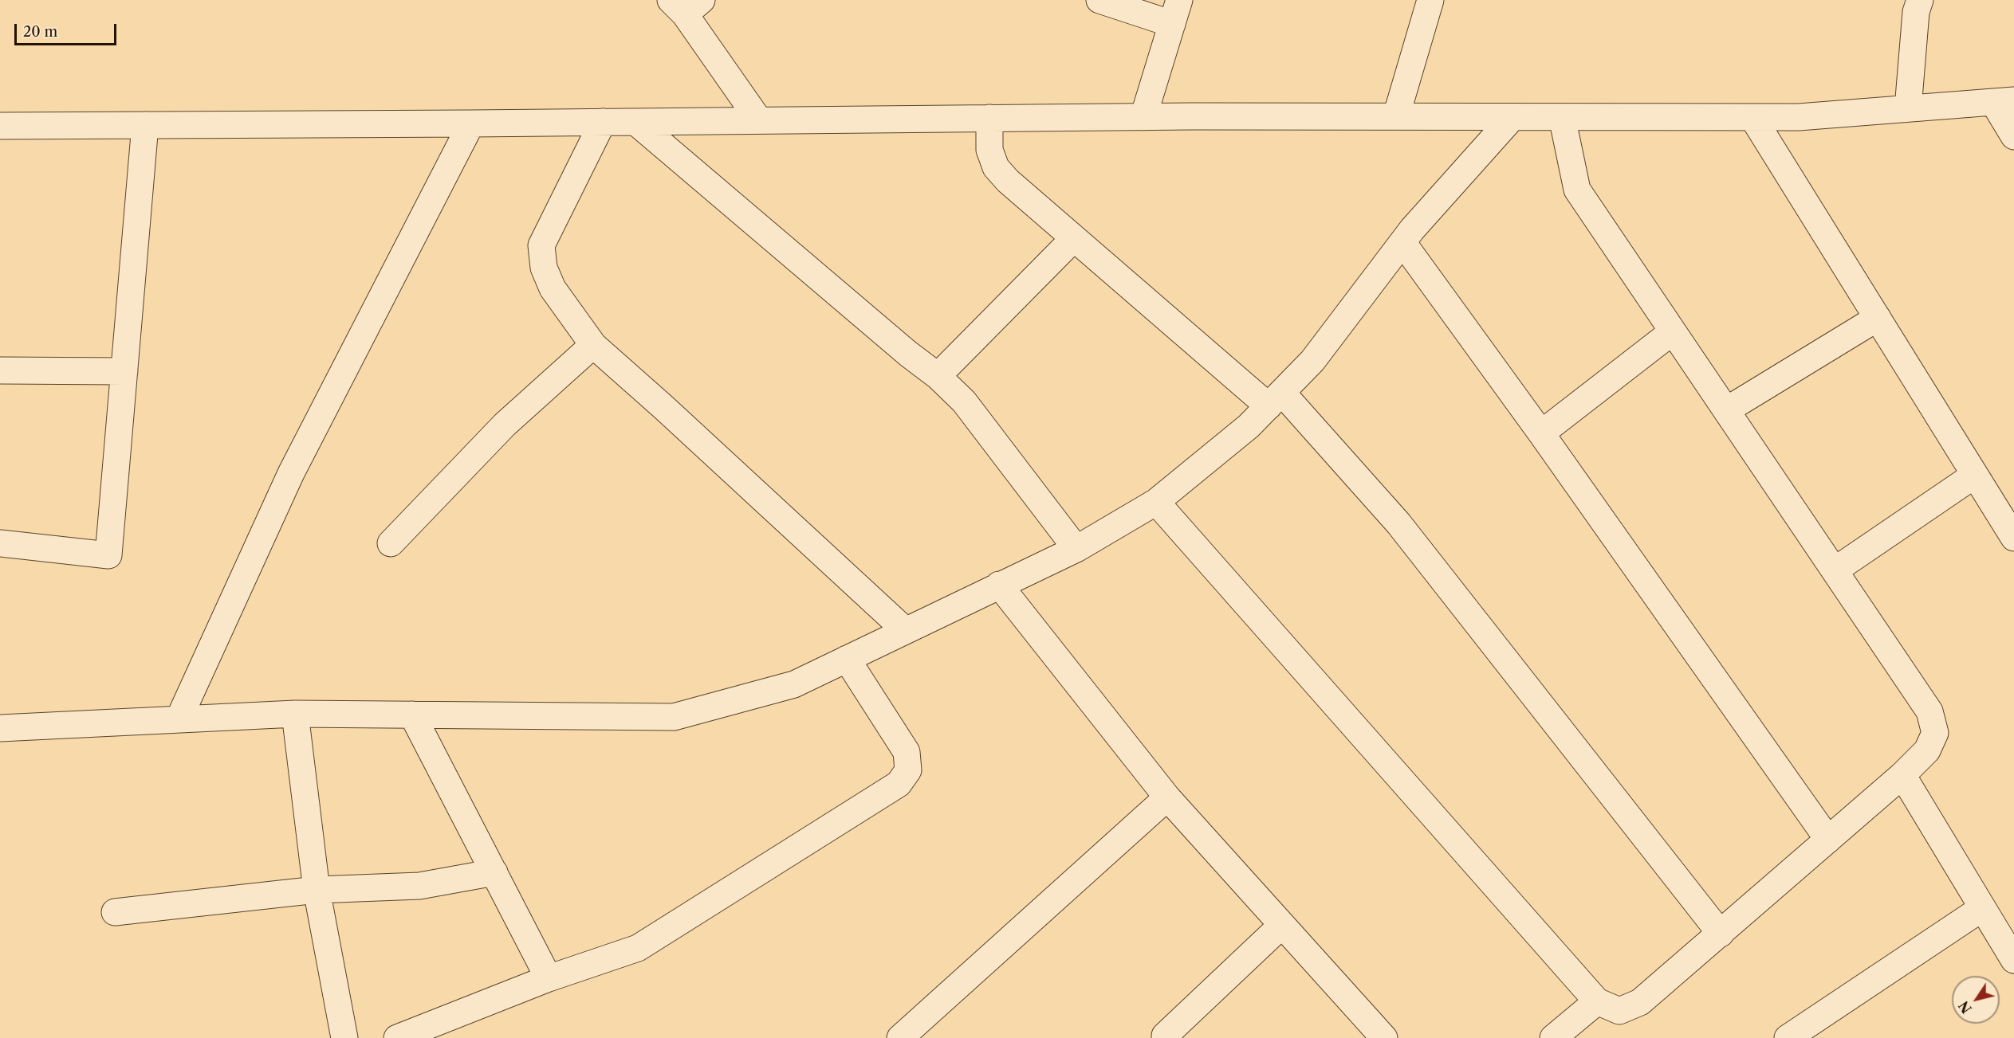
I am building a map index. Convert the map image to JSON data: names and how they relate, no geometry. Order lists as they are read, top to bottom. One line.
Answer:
{"scale_bar":"20 m","north":"bottom left"}
